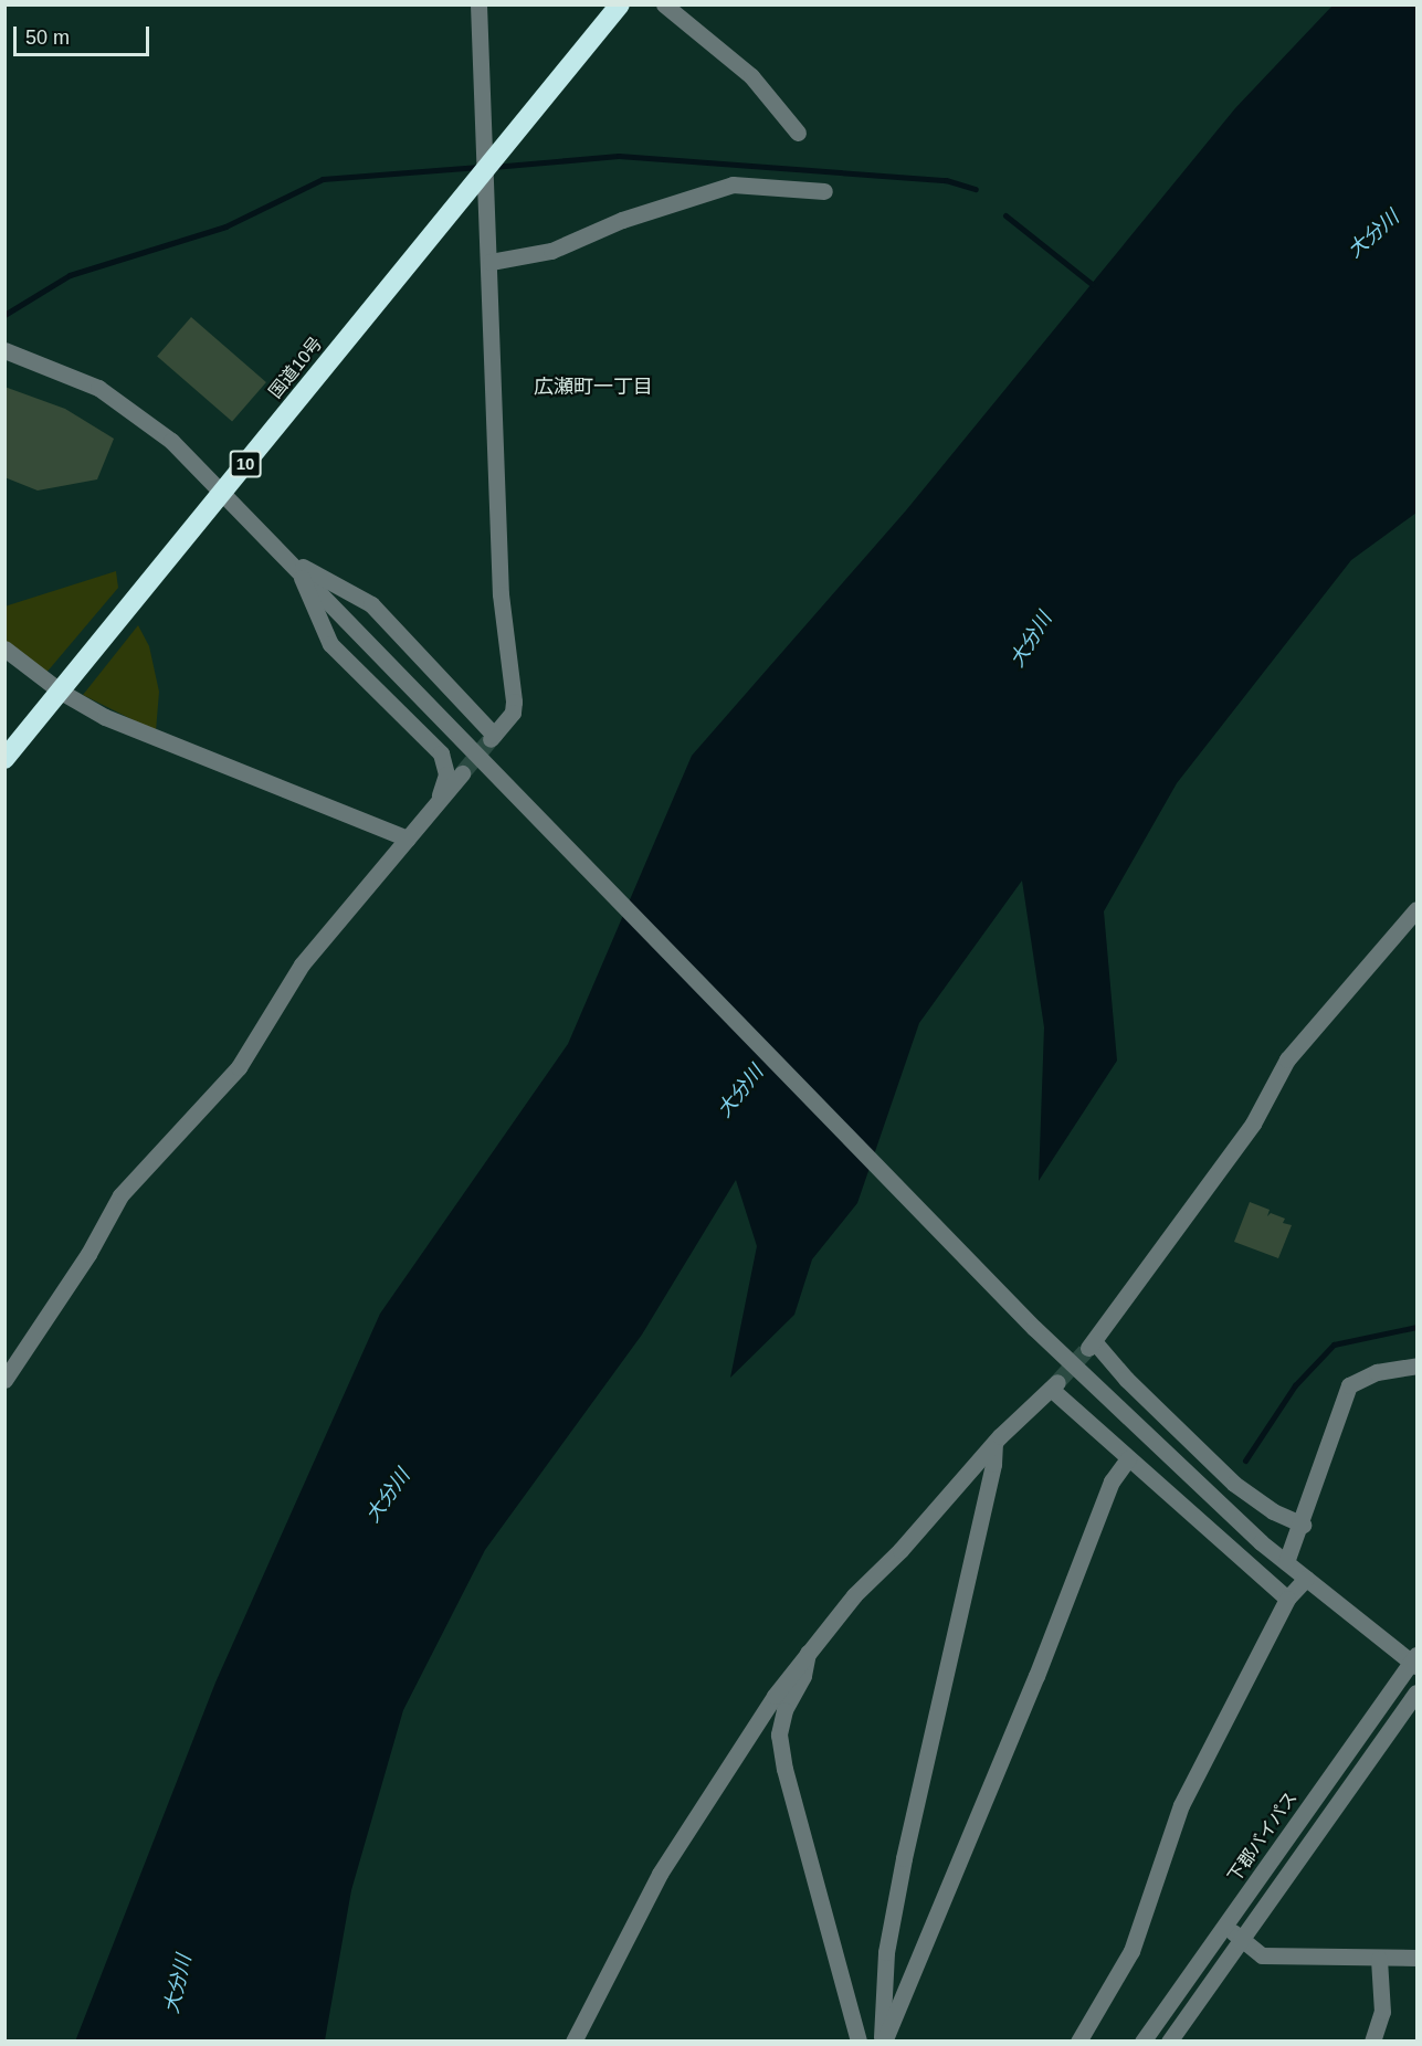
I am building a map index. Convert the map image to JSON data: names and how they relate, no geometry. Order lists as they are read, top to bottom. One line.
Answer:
{"streets":{"highway":["国道10号","10"],"street":["下郡バイパス"]},"districts":["広瀬町一丁目"],"water":["大分川"],"scale_bar":"50 m"}
